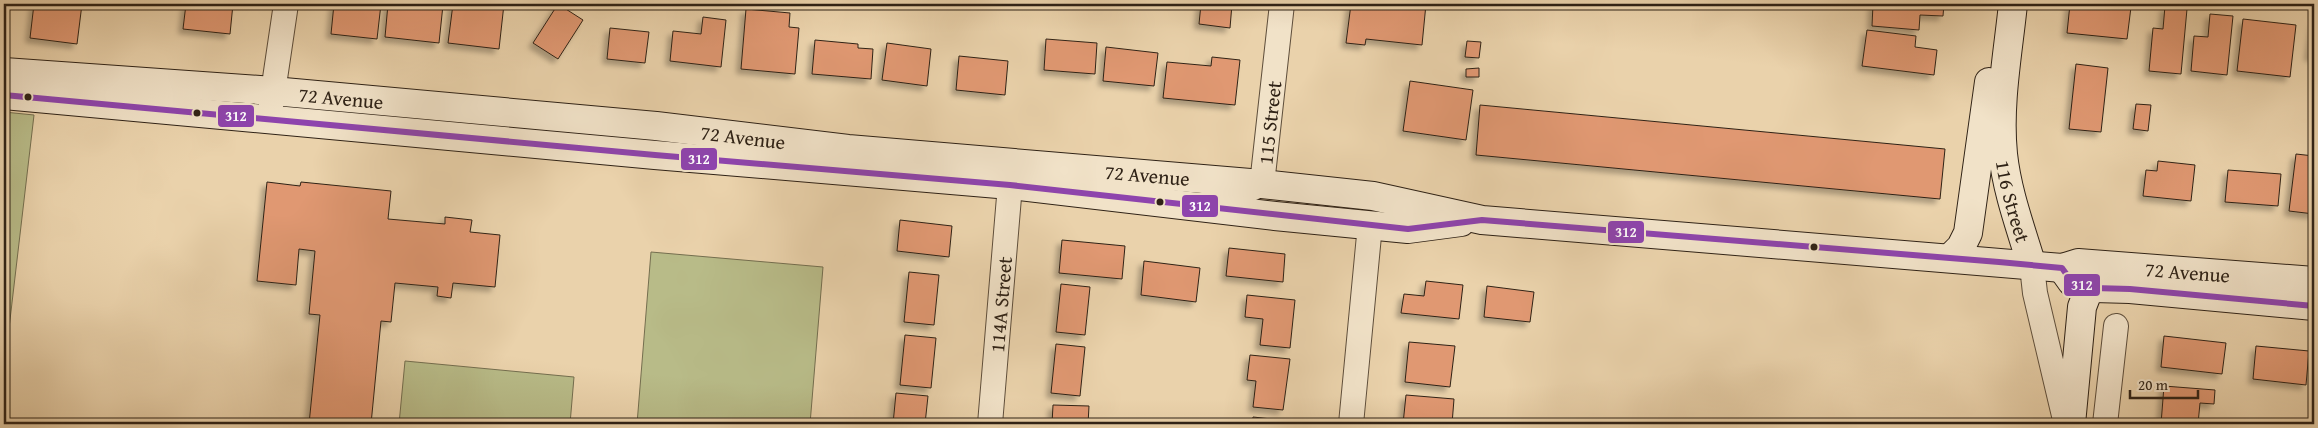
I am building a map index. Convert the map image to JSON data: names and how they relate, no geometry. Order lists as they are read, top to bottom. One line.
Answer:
{"streets":{"main road":["72 Avenue","116 Street"],"street":["115 Street","114A Street"]},"crossings":[["72 Avenue","115 Street"],["72 Avenue","116 Street"],["72 Avenue","114A Street"]],"lines":["transit line 312"],"scale_bar":"20 m"}
